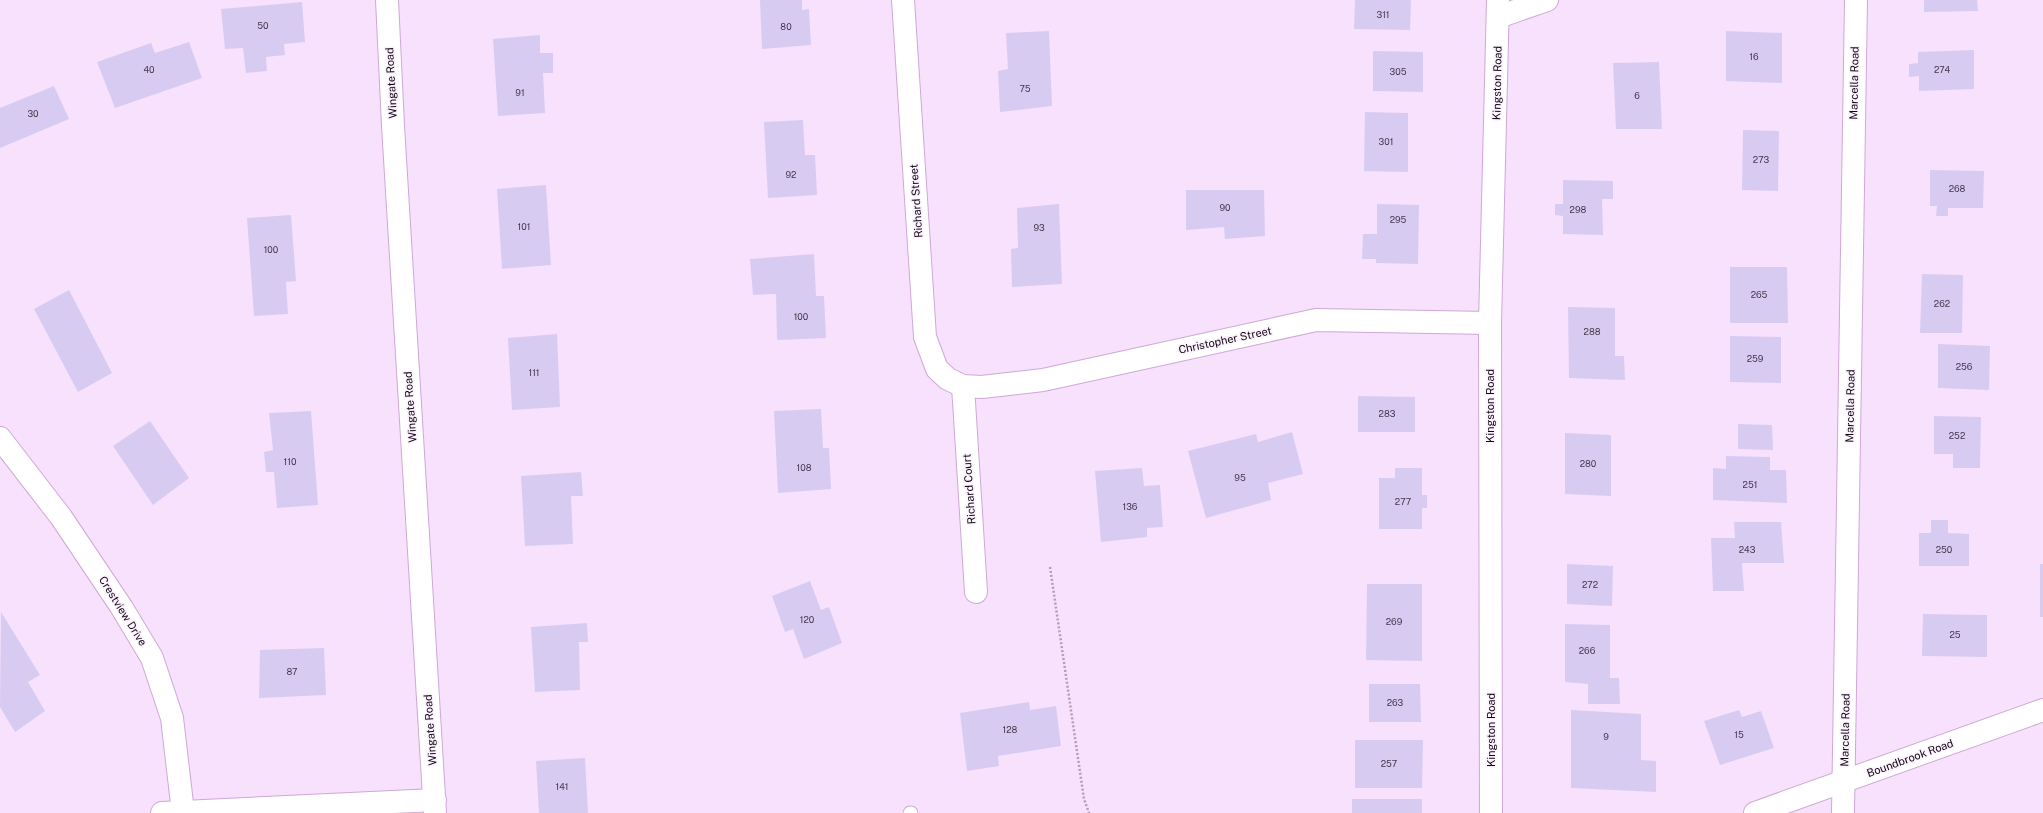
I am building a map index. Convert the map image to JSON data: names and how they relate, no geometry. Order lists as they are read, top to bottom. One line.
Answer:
{"streets":{"street":["Wingate Road","Kingston Road","Marcella Road","Richard Street","Christopher Street","Richard Court","Crestview Drive","Boundbrook Road"]},"crossings":[["Kingston Road","Christopher Street"],["Marcella Road","Boundbrook Road"],["Richard Street","Christopher Street"],["Richard Street","Richard Court"],["Christopher Street","Richard Court"]],"house_numbers":["311","50","80","16","40","274","305","75","91","6","30","301","273","92","268","90","298","295","101","93","100","265","262","100","288","259","256","111","283","252","110","280","108","95","251","277","136","243","250","272","120","269","25","266","87","263","128","15","9","257","141"]}
